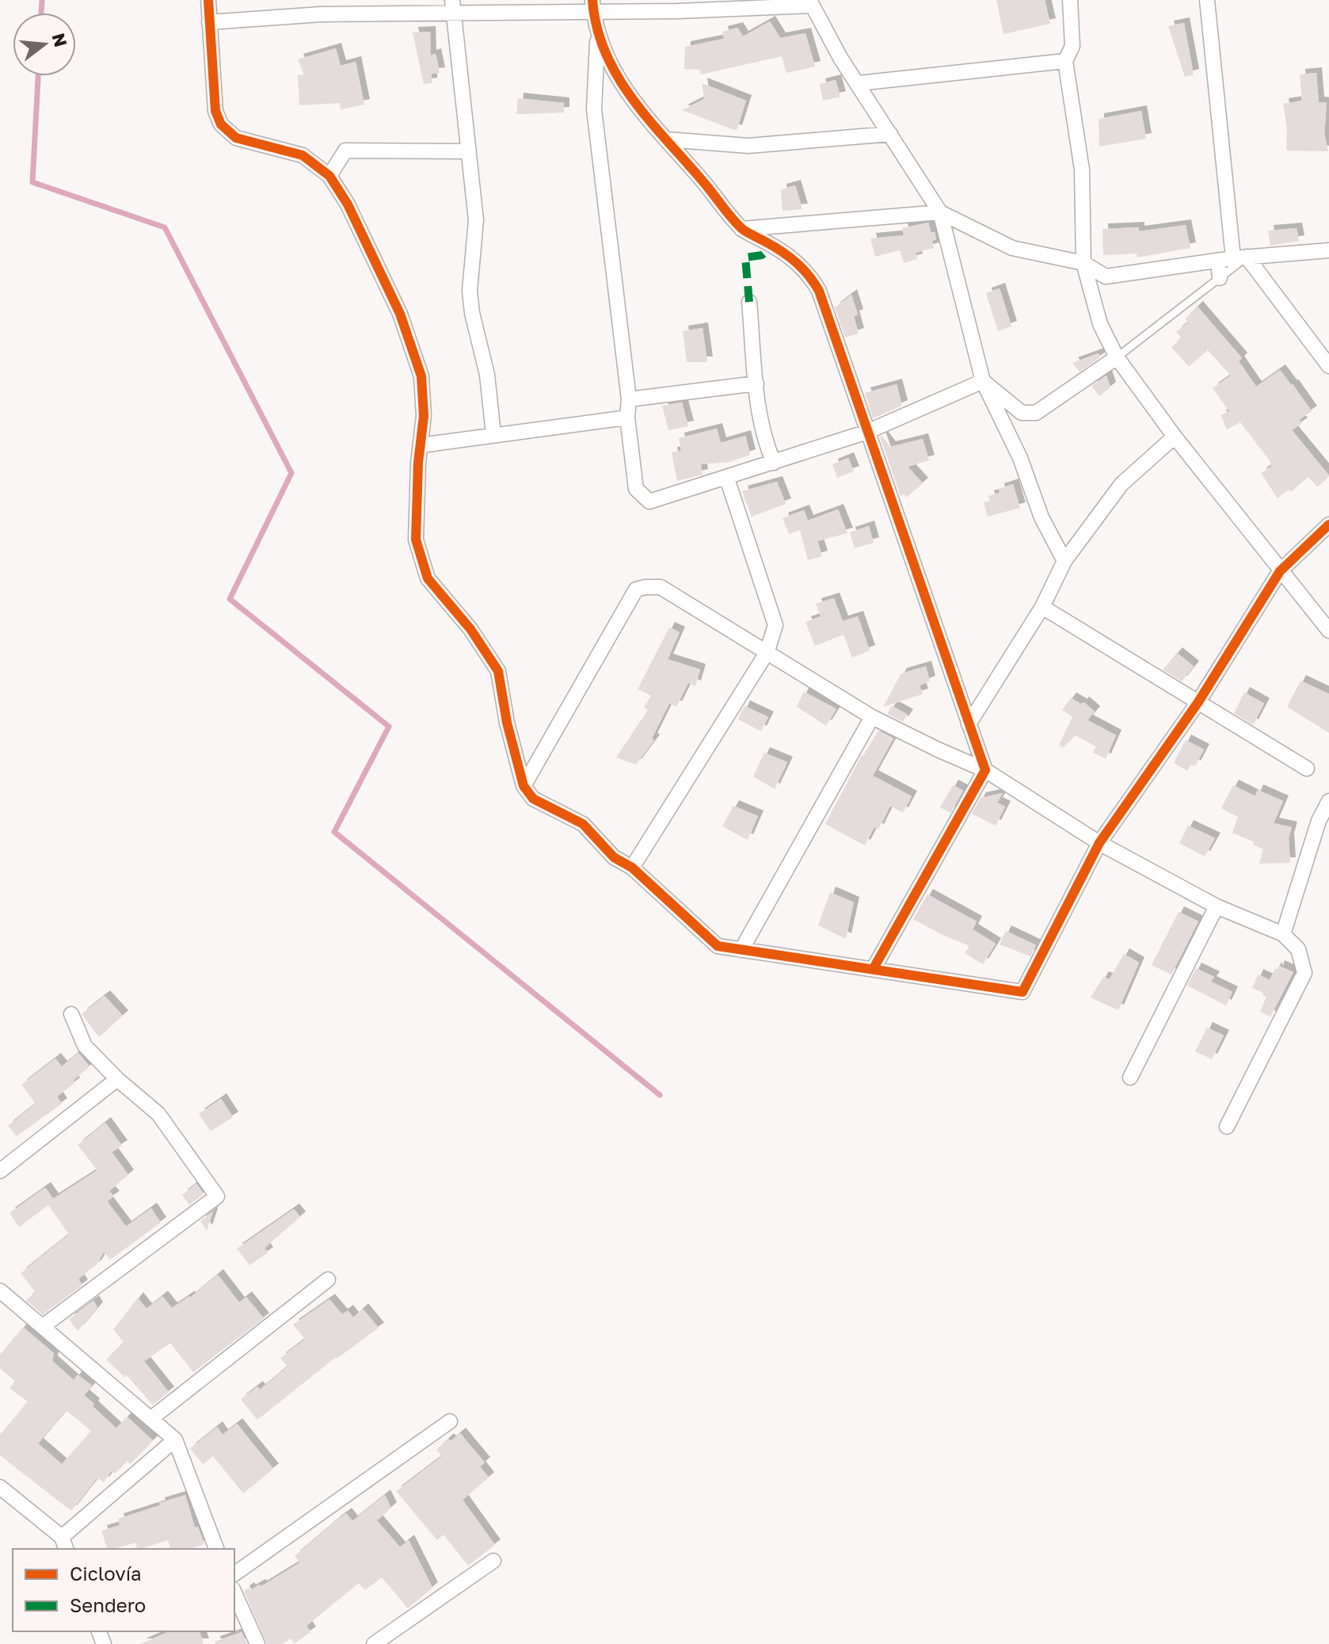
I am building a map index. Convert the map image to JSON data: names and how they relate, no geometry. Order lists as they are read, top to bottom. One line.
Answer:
{"legend":["Ciclovía","Sendero"],"north":"right"}
